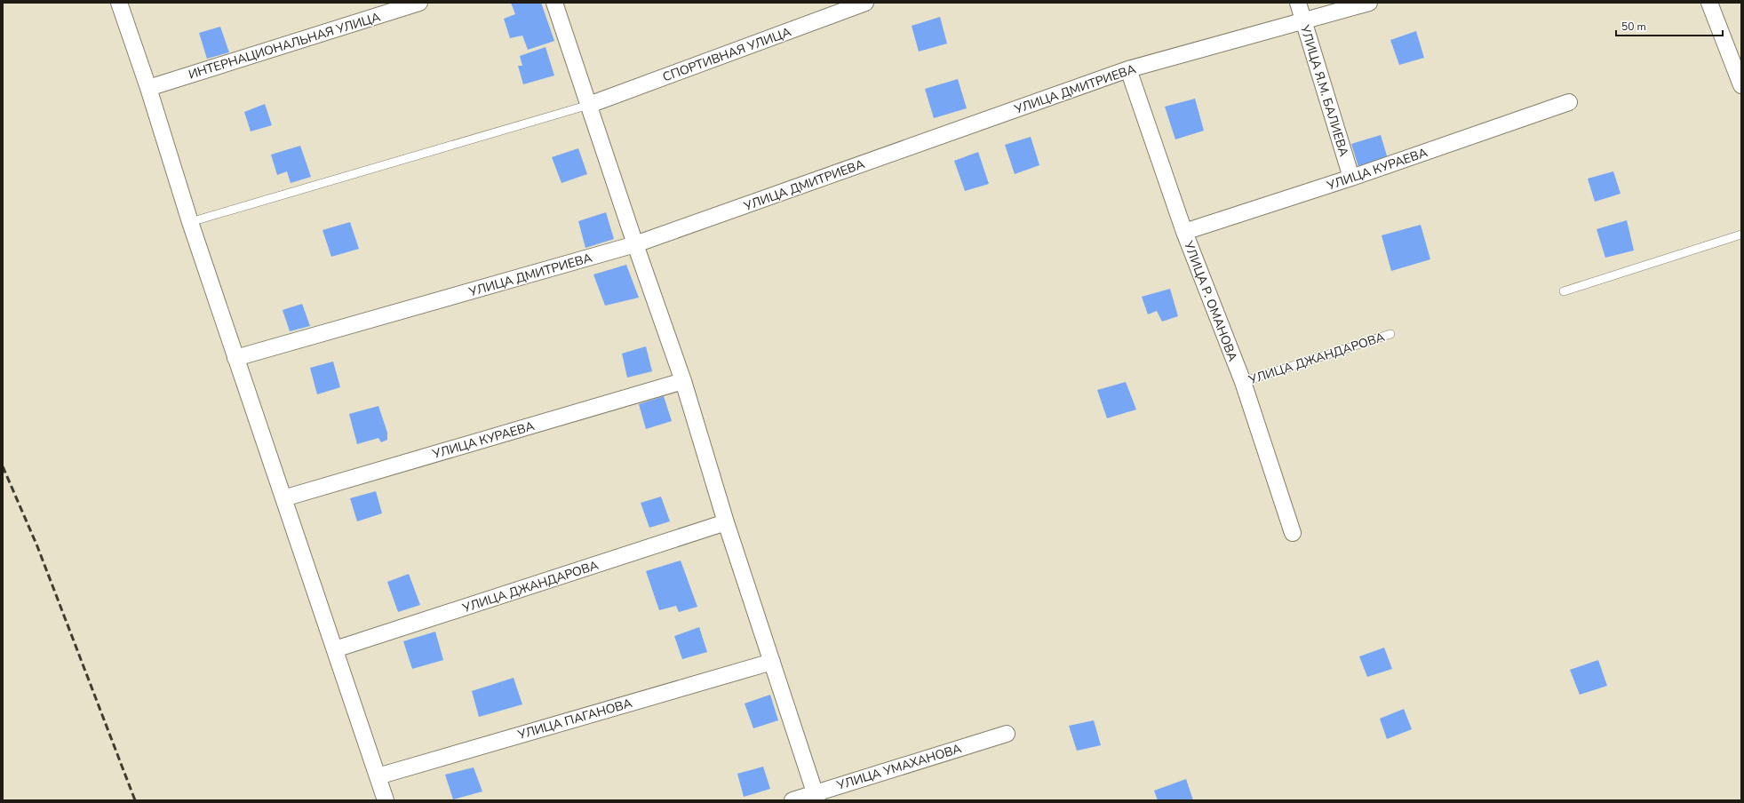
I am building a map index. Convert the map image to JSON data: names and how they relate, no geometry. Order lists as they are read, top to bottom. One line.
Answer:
{"streets":{"street":["ИНТЕРНАЦИОНАЛЬНАЯ УЛИЦА","СПОРТИВНАЯ УЛИЦА","УЛИЦА ДМИТРИЕВА","УЛИЦА Я.М. БАЛИЕВА","УЛИЦА КУРАЕВА","УЛИЦА Р. ОМАНОВА","УЛИЦА ДЖАНДАРОВА","УЛИЦА ПАГАНОВА","УЛИЦА УМАХАНОВА"]},"crossings":[["УЛИЦА ДМИТРИЕВА","УЛИЦА Я.М. БАЛИЕВА"],["УЛИЦА ДМИТРИЕВА","УЛИЦА Р. ОМАНОВА"],["УЛИЦА Я.М. БАЛИЕВА","УЛИЦА КУРАЕВА"],["УЛИЦА КУРАЕВА","УЛИЦА Р. ОМАНОВА"],["УЛИЦА Р. ОМАНОВА","УЛИЦА ДЖАНДАРОВА"]],"scale_bar":"50 m"}
